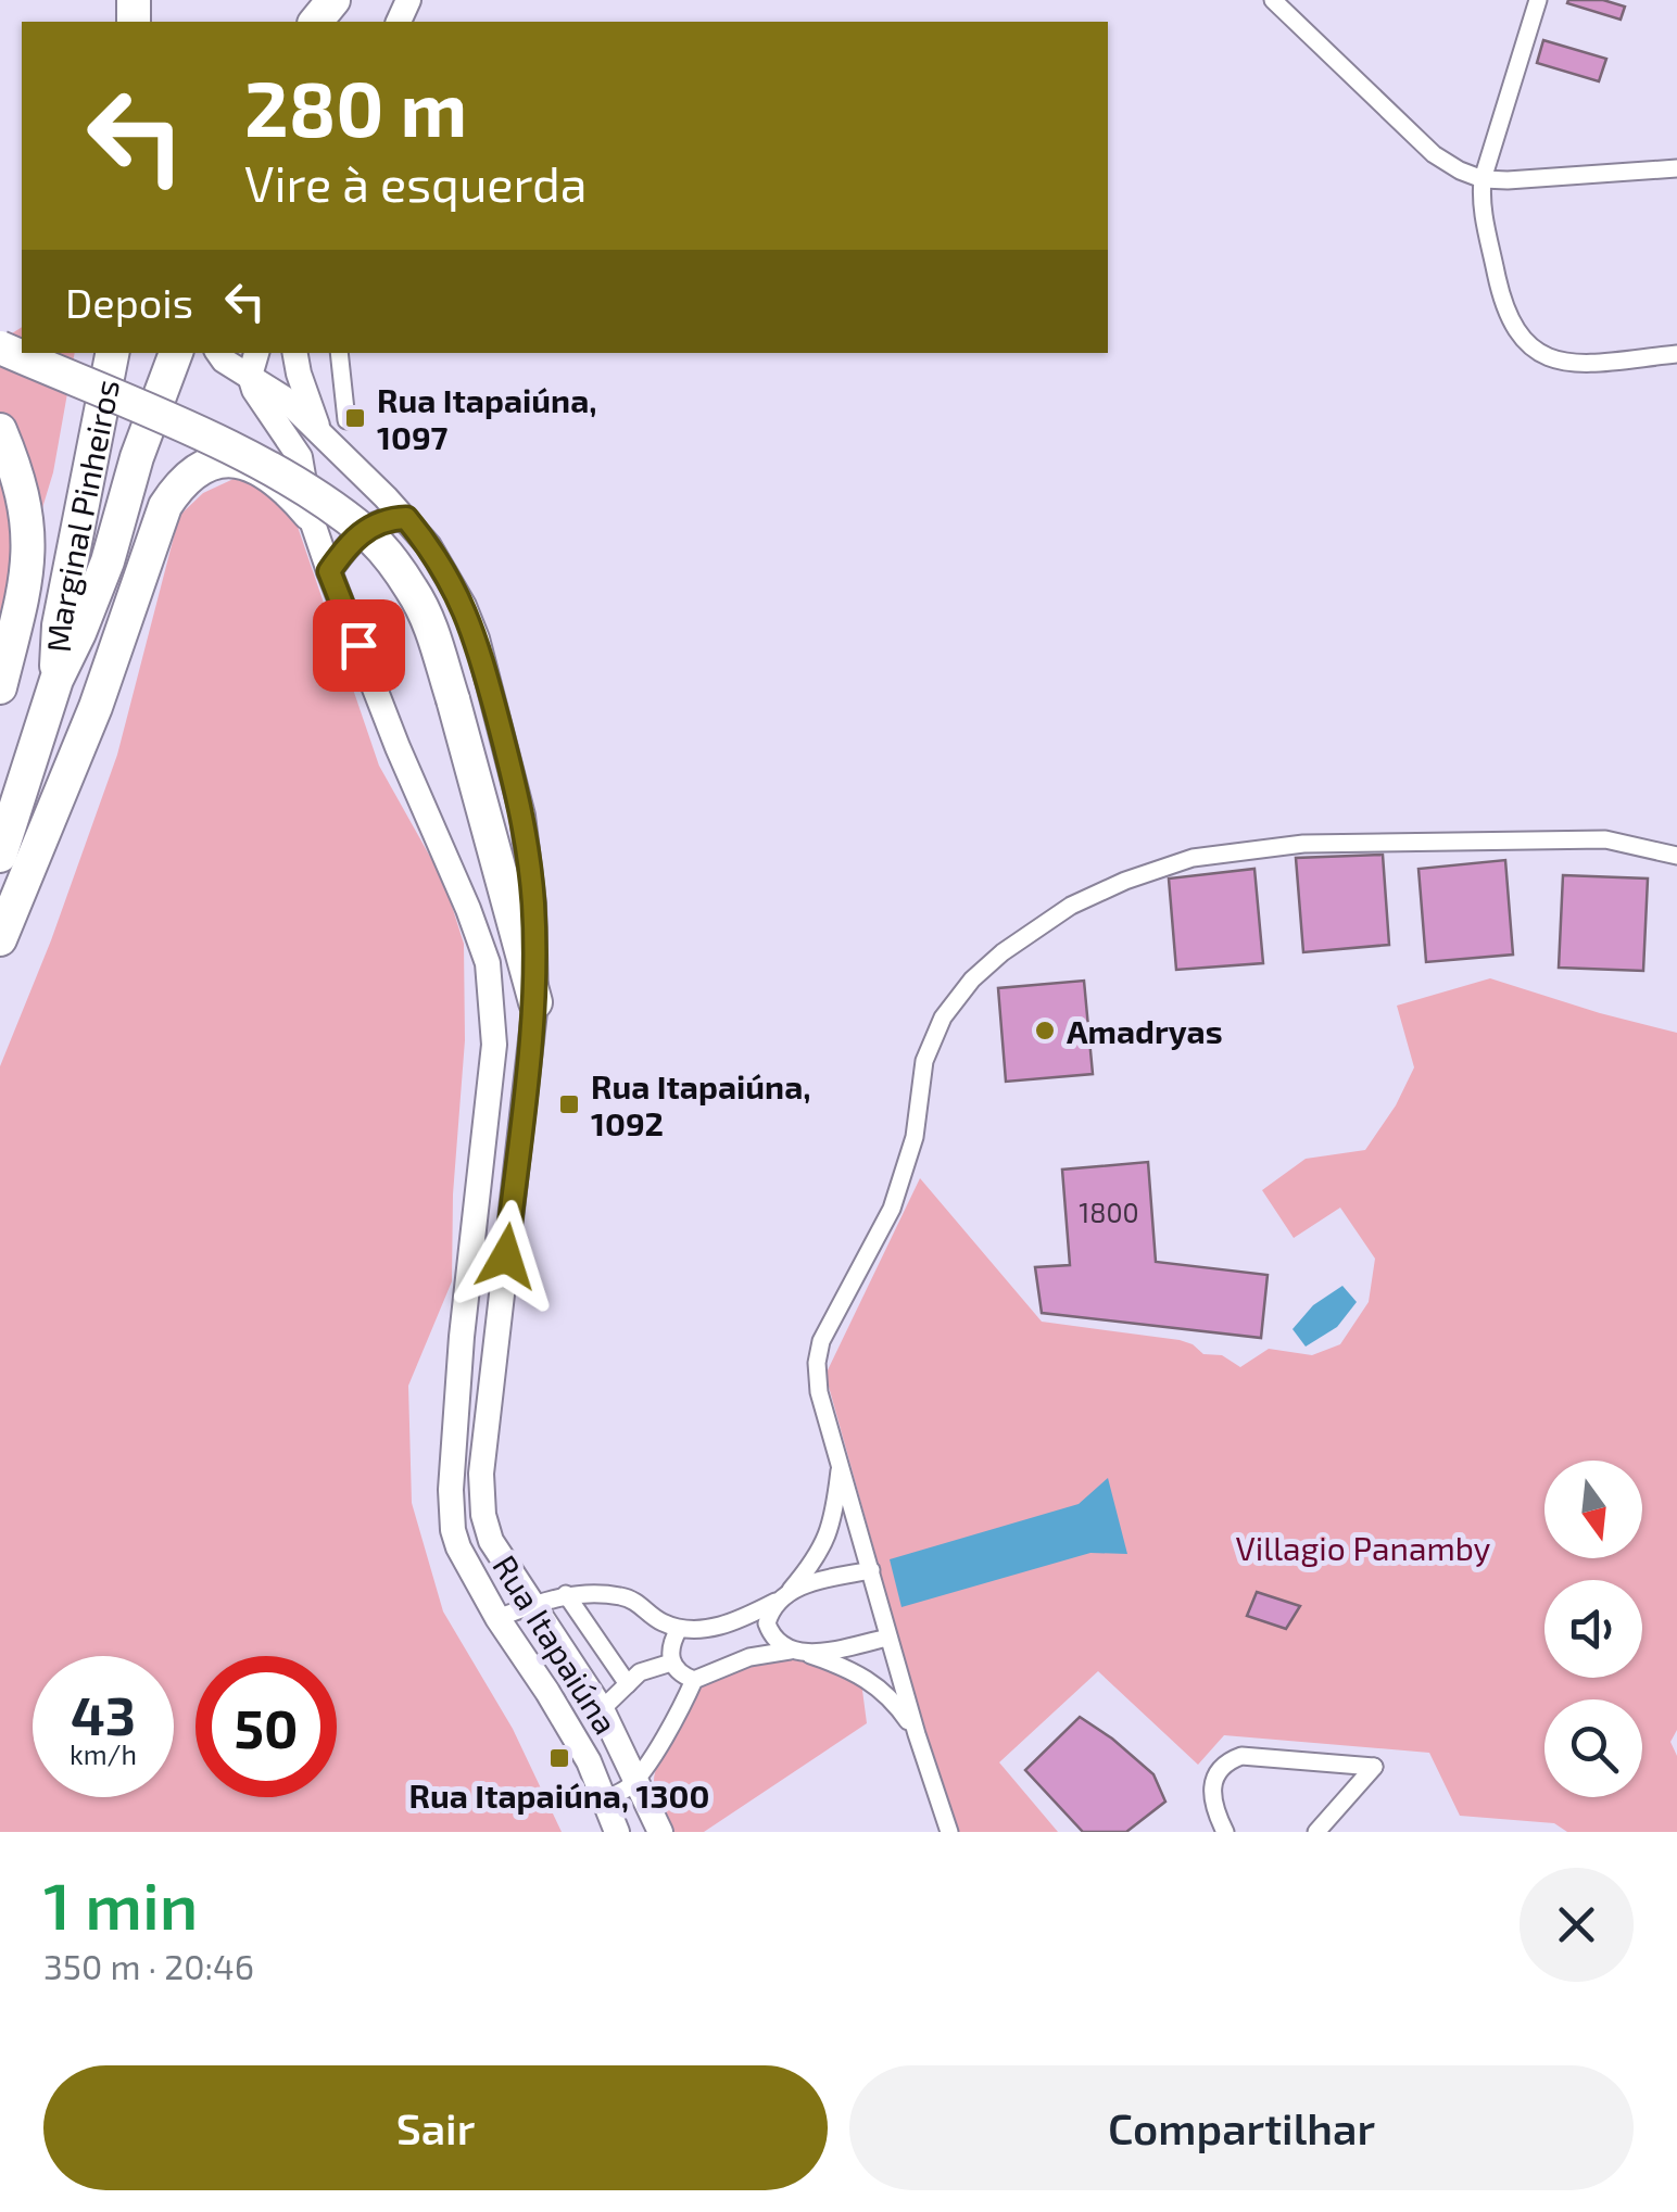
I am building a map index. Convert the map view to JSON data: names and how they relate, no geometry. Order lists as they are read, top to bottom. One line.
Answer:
{"streets":{"highway":["Marginal Pinheiros"],"main road":["Rua Itapaiúna"]},"parks":["Villagio Panamby"],"places":{"transit":["Rua Itapaiúna, 1097","Rua Itapaiúna, 1092","Rua Itapaiúna, 1300"],"other":["Amadryas"]},"house_numbers":["1800"],"north":"bottom","page":{"turn":["280 m","Vire à esquerda"],"then":"Depois","speed":"43 km/h","limit":"50","heading":["1 min","350 m · 20:46"],"buttons":["Sair","Compartilhar"]}}
